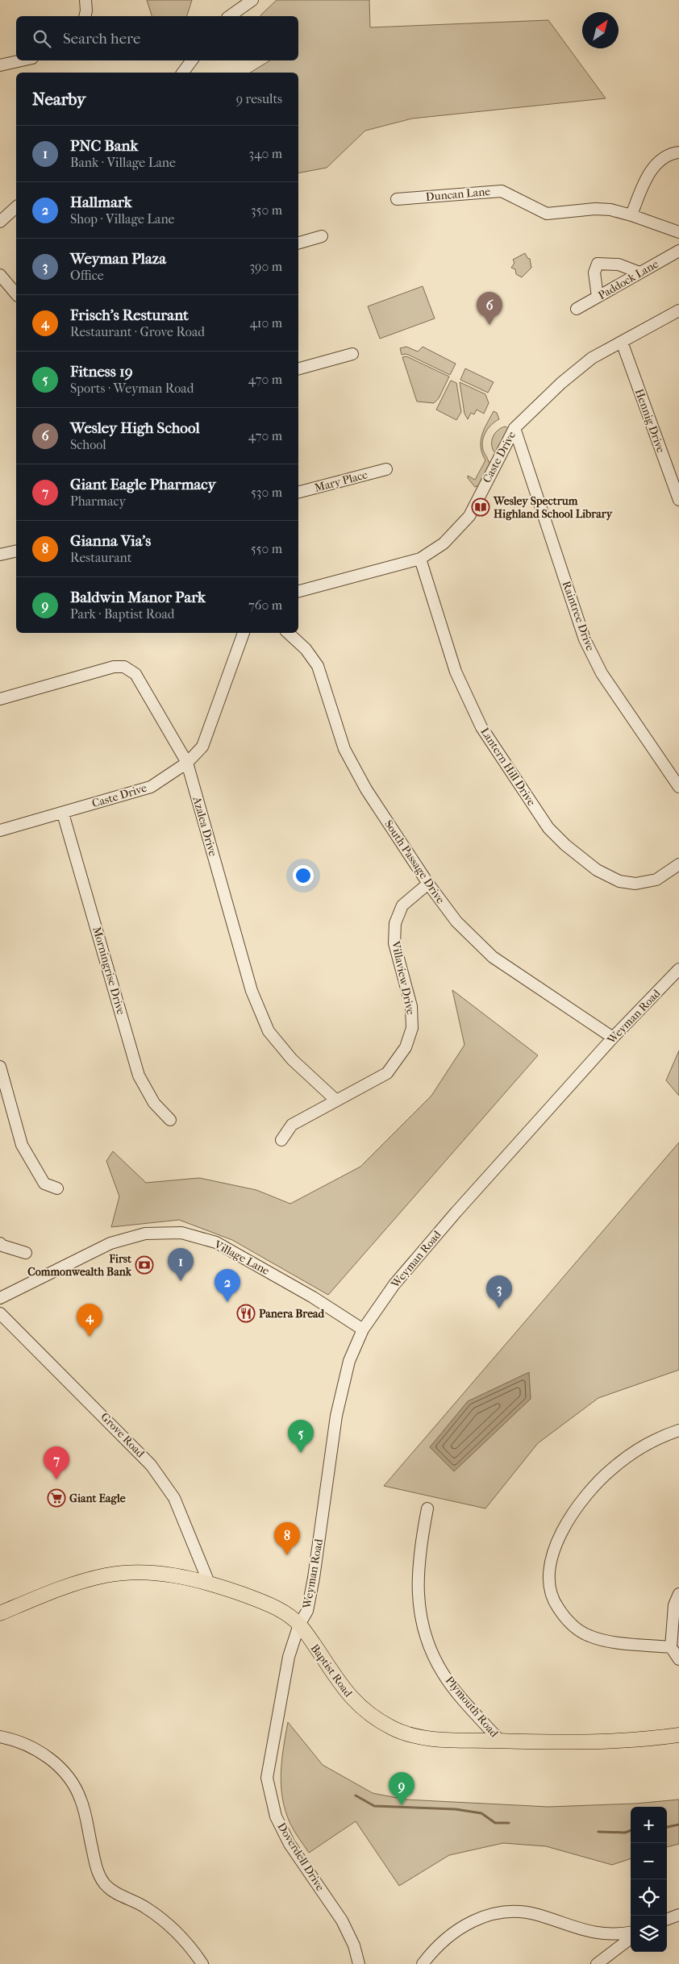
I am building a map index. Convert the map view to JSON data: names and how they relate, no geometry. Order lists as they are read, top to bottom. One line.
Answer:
{"streets":{"main road":["Baptist Road"],"street":["Duncan Lane","Paddock Lane","Hennig Drive","Caste Drive","Mary Place","Raintree Drive","Lantern Hill Drive","Azalea Drive","South Passage Drive","Morningrise Drive","Villaview Drive","Weyman Road","Village Lane","Grove Road","Plymouth Road","Doverdell Drive"]},"crossings":[["Hennig Drive","Caste Drive"],["Caste Drive","Raintree Drive"],["Caste Drive","Lantern Hill Drive"],["Caste Drive","Azalea Drive"],["Caste Drive","Morningrise Drive"],["Azalea Drive","Villaview Drive"],["South Passage Drive","Villaview Drive"],["South Passage Drive","Weyman Road"],["Weyman Road","Village Lane"],["Weyman Road","Baptist Road"],["Weyman Road","Doverdell Drive"],["Grove Road","Baptist Road"],["Baptist Road","Plymouth Road"],["Baptist Road","Doverdell Drive"]],"places":{"library":["Wesley Spectrum Highland School Library"],"bank":["First Commonwealth Bank"],"restaurant":["Panera Bread"],"supermarket":["Giant Eagle"]},"north":"top right","page":{"search":"Search here","heading":["Nearby","9 results"],"list":[{"mark":"1","name":"PNC Bank","note":"Bank · Village Lane","value":"340 m"},{"mark":"2","name":"Hallmark","note":"Shop · Village Lane","value":"350 m"},{"mark":"3","name":"Weyman Plaza","note":"Office","value":"390 m"},{"mark":"4","name":"Frisch's Resturant","note":"Restaurant · Grove Road","value":"410 m"},{"mark":"5","name":"Fitness 19","note":"Sports · Weyman Road","value":"470 m"},{"mark":"6","name":"Wesley High School","note":"School","value":"470 m"},{"mark":"7","name":"Giant Eagle Pharmacy","note":"Pharmacy","value":"530 m"},{"mark":"8","name":"Gianna Via's","note":"Restaurant","value":"550 m"},{"mark":"9","name":"Baldwin Manor Park","note":"Park · Baptist Road","value":"760 m"}],"pins":["6","1","2","3","4","5","7","8","9"],"map_buttons":["+","−"]}}
